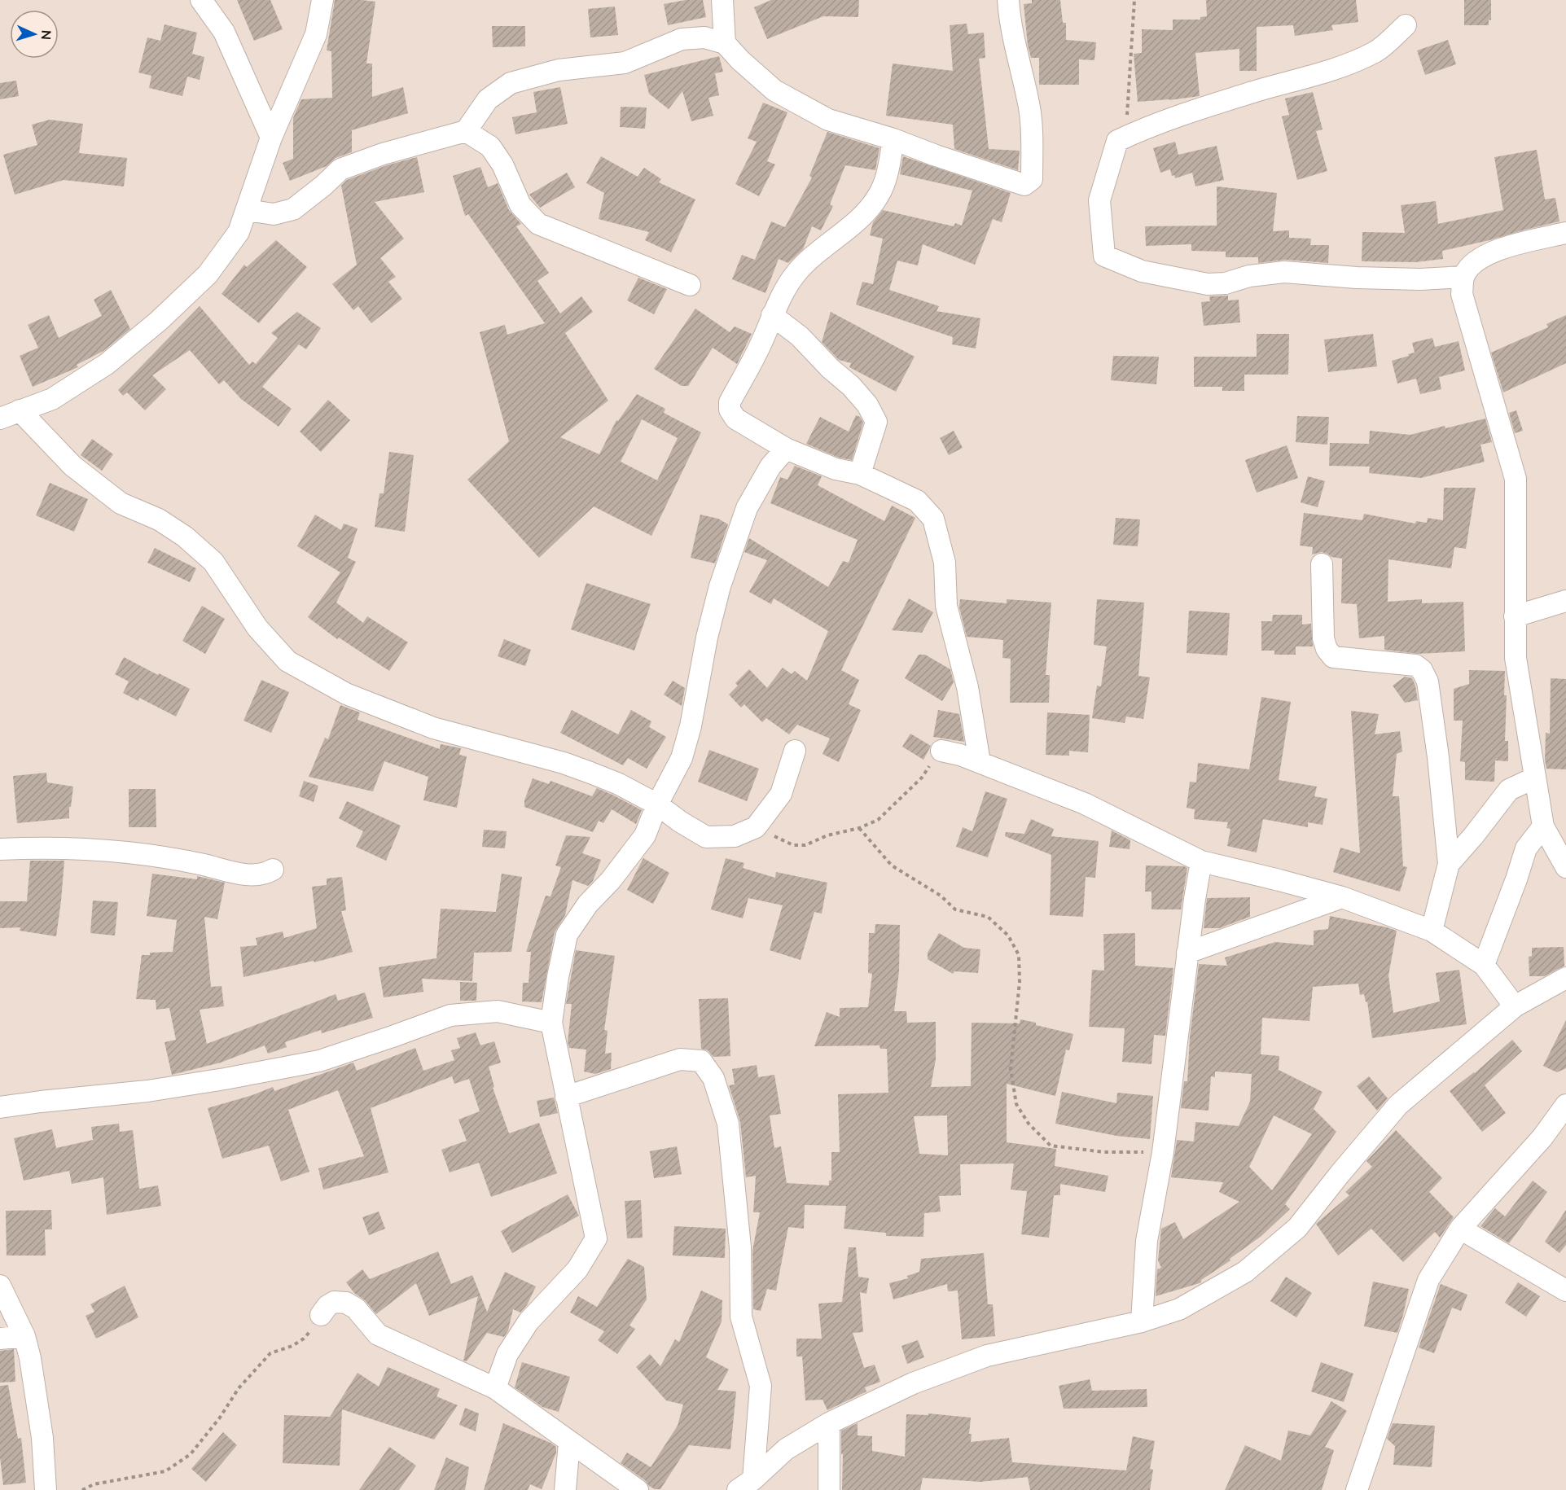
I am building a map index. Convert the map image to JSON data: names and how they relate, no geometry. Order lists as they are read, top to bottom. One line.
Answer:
{"north":"right"}
